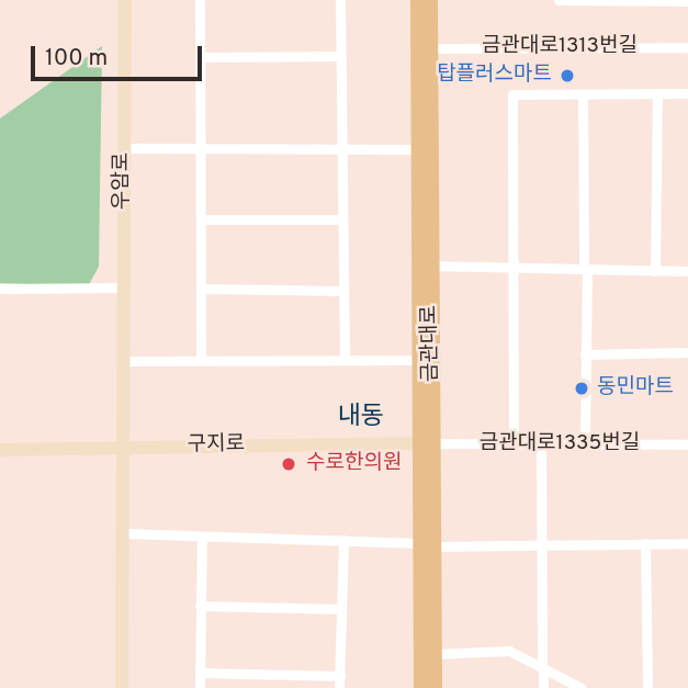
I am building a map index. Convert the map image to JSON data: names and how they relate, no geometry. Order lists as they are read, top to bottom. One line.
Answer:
{"streets":{"main road":["금관대로"],"street":["금관대로1313번길","우암로","금관대로1335번길","구지로"]},"crossings":[["금관대로1313번길","금관대로"],["우암로","구지로"],["금관대로","금관대로1335번길"],["금관대로","구지로"],["금관대로1335번길","구지로"]],"districts":["내동"],"places":["탑플러스마트","동민마트","수로한의원"],"scale_bar":"100 m"}
